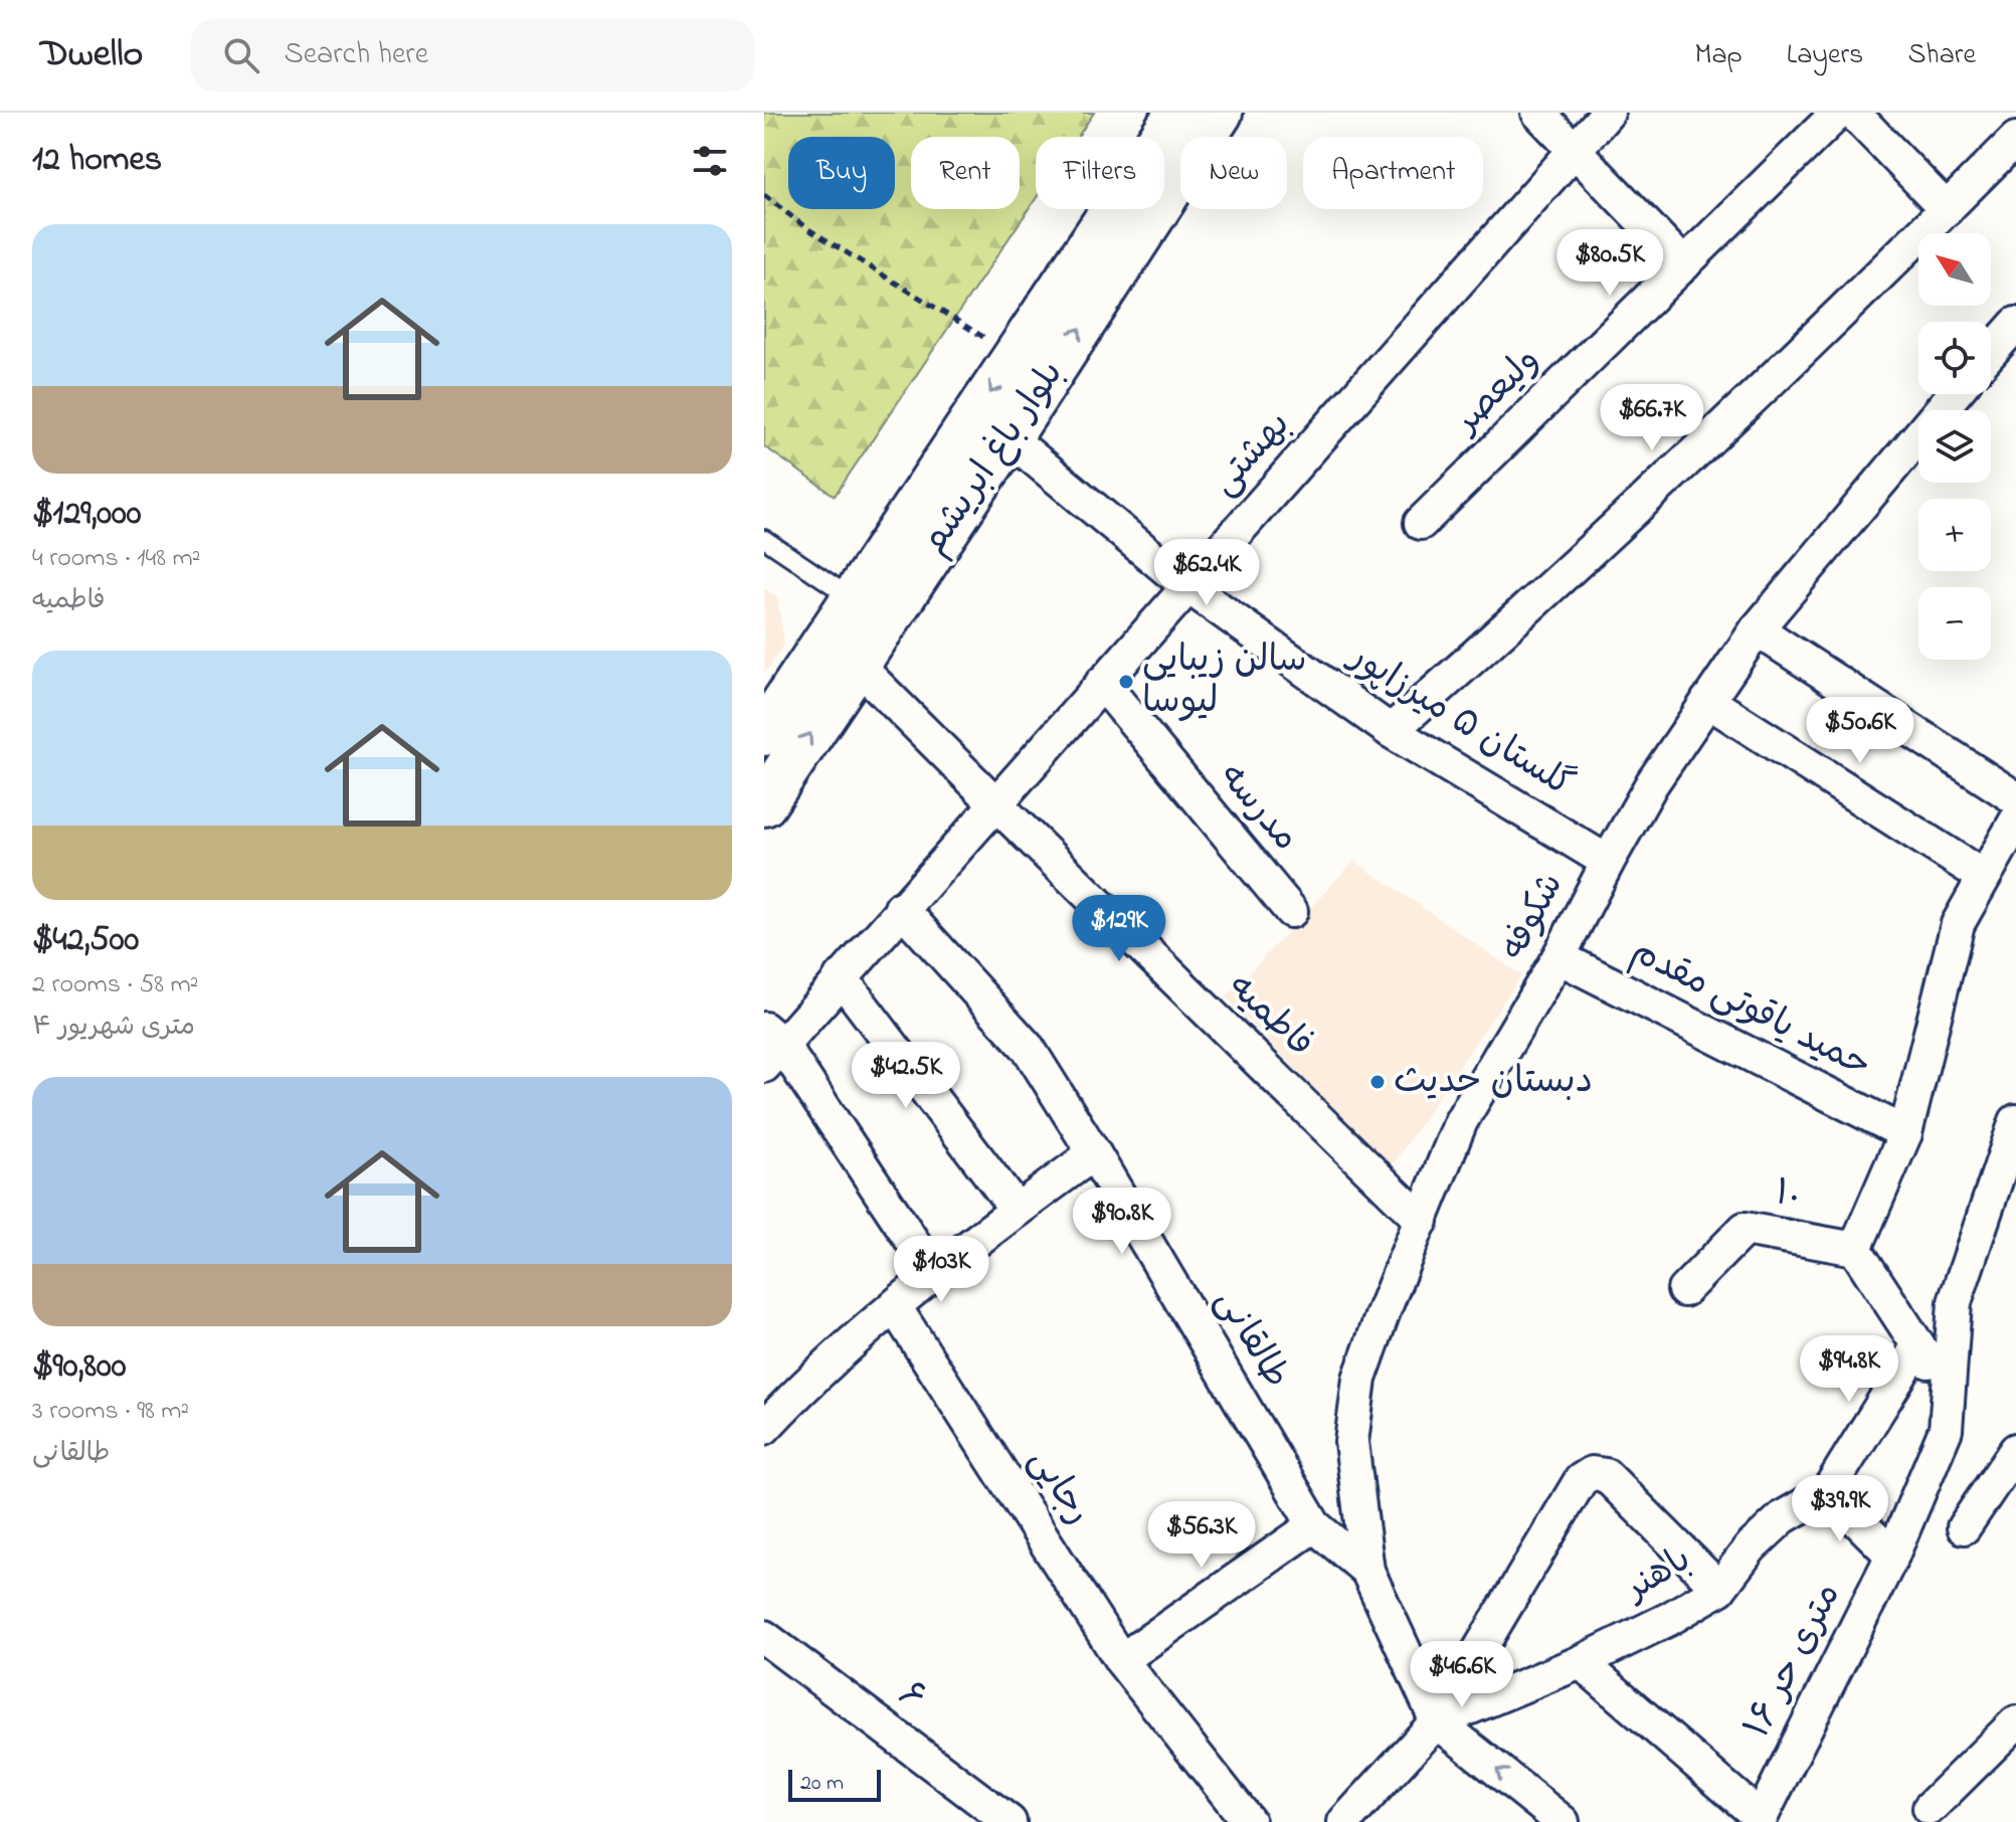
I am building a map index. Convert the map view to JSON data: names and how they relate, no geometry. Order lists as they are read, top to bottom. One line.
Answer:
{"streets":{"main road":["بلوار باغ ابریشم"],"street":["ولیعصر","بهشتی","گلستان ۵ میرزاپور","مدرسه","شکوفه","حمید یاقوتی مقدم","فاطمیه","۱۰","طالقانی","رجایی","باهنر","۱۶ متری حر","۶"]},"crossings":[["بهشتی","گلستان ۵ میرزاپور"],["بهشتی","مدرسه"],["بهشتی","فاطمیه"],["بهشتی","طالقانی"],["بلوار باغ ابریشم","گلستان ۵ میرزاپور"],["بلوار باغ ابریشم","فاطمیه"],["گلستان ۵ میرزاپور","شکوفه"],["شکوفه","حمید یاقوتی مقدم"],["شکوفه","فاطمیه"],["شکوفه","طالقانی"]],"places":["سالن زیبایی لیوسا","دبستان حدیث"],"scale_bar":"20 m","north":"top left","page":{"header":"Dwello","search":"Search here","nav":["Map","Layers","Share"],"heading":"12 homes","chip":["Buy","Rent","Filters","New","Apartment"],"list":[{"name":"$129,000","note":"4 rooms · 148 m² · فاطمیه"},{"name":"$42,500","note":"2 rooms · 58 m² · ۴ متری شهریور"},{"name":"$90,800","note":"3 rooms · 98 m² · طالقانی"}],"price":["$80.5K","$66.7K","$62.4K","$50.6K","$129K","$42.5K","$90.8K","$103K","$94.8K","$39.9K","$56.3K","$46.6K"],"map_buttons":["+","−"],"scale":"20 m"}}
